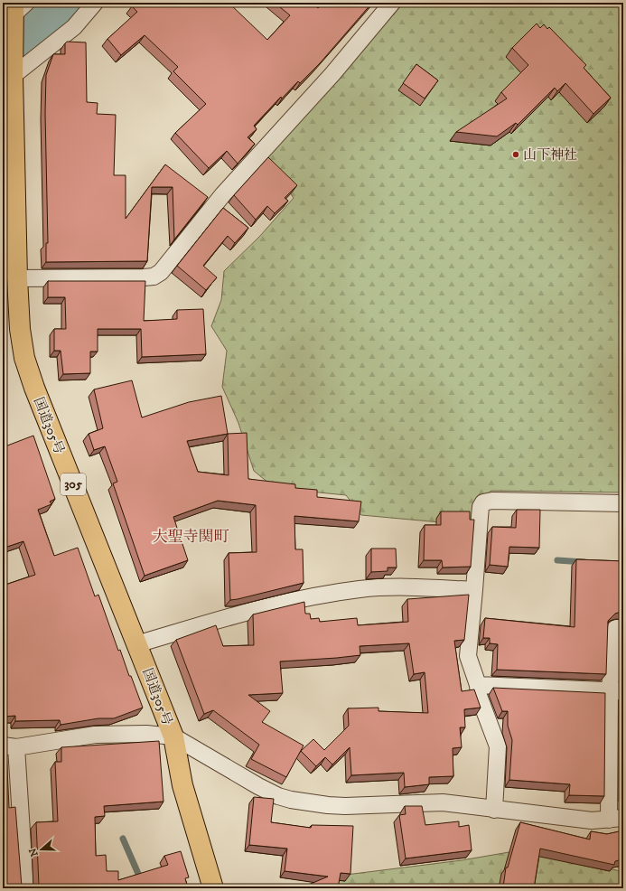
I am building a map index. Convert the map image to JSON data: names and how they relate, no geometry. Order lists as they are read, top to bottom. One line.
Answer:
{"streets":{"highway":["国道305号","305"]},"districts":["大聖寺関町"],"places":["山下神社"],"north":"left"}
